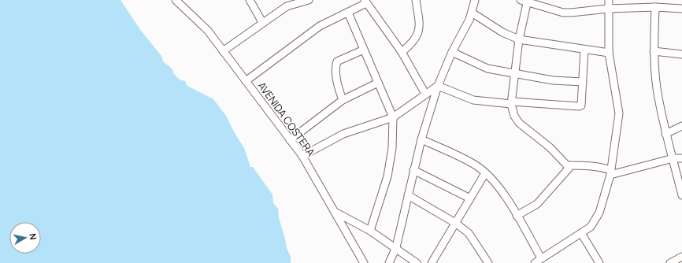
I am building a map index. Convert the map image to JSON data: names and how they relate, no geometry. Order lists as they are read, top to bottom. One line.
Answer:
{"streets":{"street":["AVENIDA COSTERA"]},"north":"right"}
